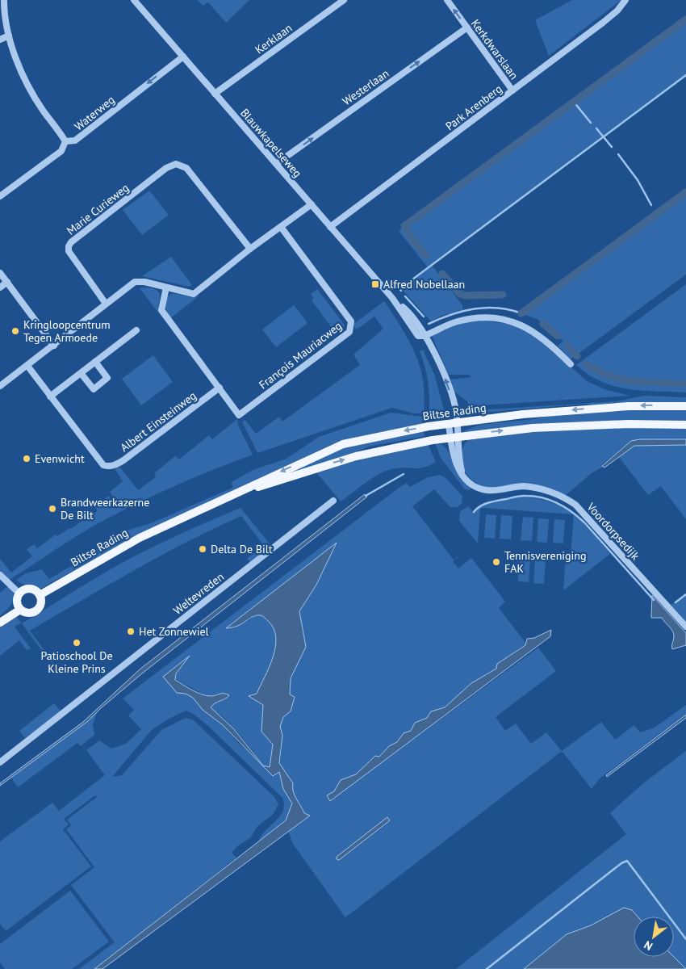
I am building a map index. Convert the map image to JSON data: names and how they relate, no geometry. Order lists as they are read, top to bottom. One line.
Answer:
{"streets":{"main road":["Biltse Rading"],"street":["Kerklaan","Kerkdwarslaan","Westerlaan","Park Arenberg","Waterweg","Blauwkapelseweg","Marie Curieweg","François Mauriacweg","Albert Einsteinweg","Voordorpsedijk","Weltevreden"]},"crossings":[["Kerklaan","Blauwkapelseweg"],["Kerkdwarslaan","Westerlaan"],["Kerkdwarslaan","Park Arenberg"],["Westerlaan","Blauwkapelseweg"],["Park Arenberg","Blauwkapelseweg"],["Waterweg","Blauwkapelseweg"],["Blauwkapelseweg","Biltse Rading"],["Blauwkapelseweg","Voordorpsedijk"],["François Mauriacweg","Albert Einsteinweg"],["Biltse Rading","Voordorpsedijk"]],"one_way":["Westerlaan","Waterweg"],"places":{"transit":["Alfred Nobellaan"],"other":["Kringloopcentrum Tegen Armoede","Evenwicht","Brandweerkazerne De Bilt","Delta De Bilt","Tennisvereniging FAK","Het Zonnewiel","Patioschool De Kleine Prins"]},"north":"bottom left"}
